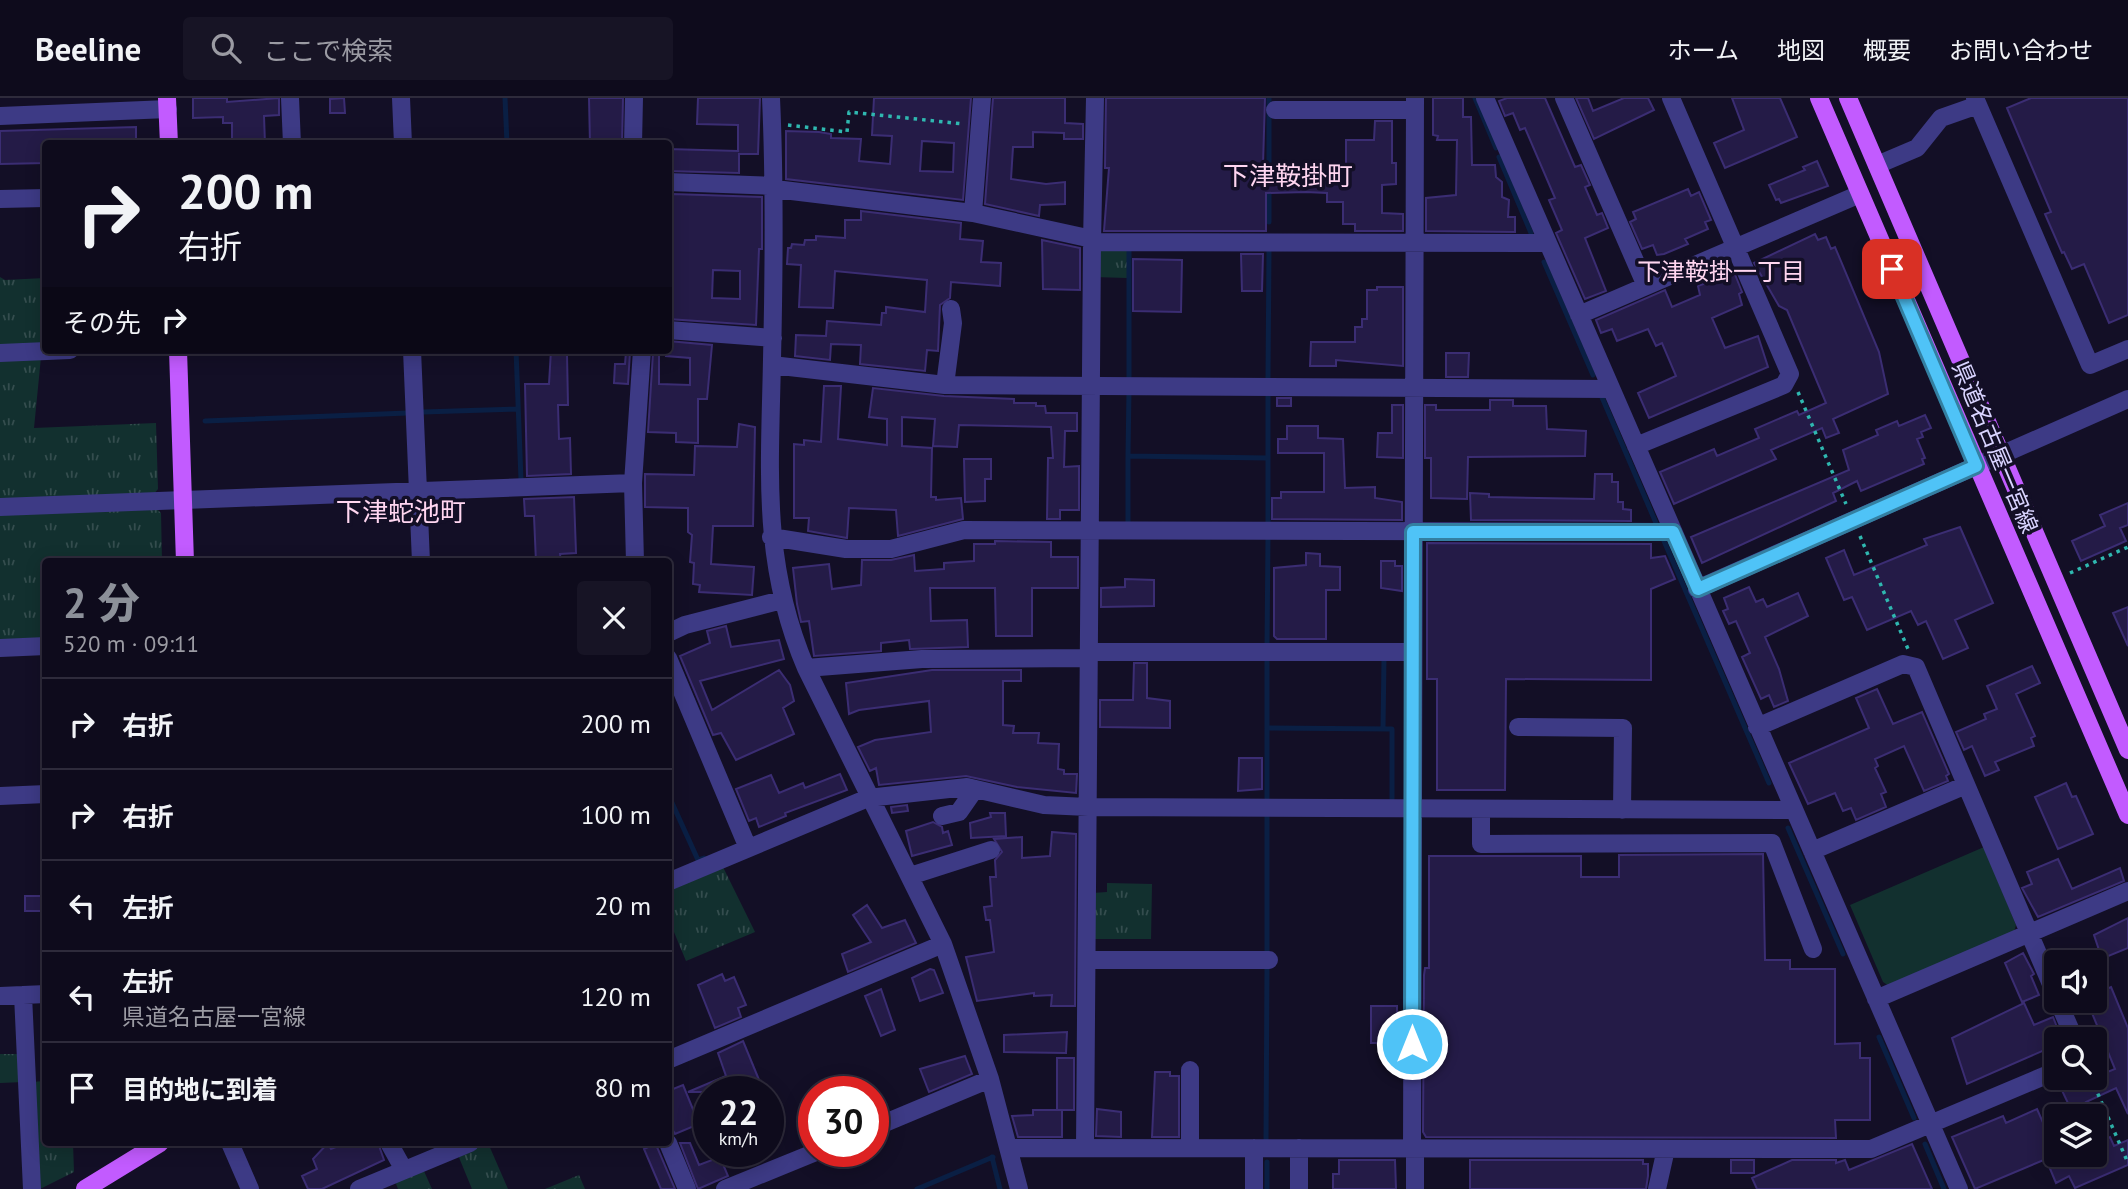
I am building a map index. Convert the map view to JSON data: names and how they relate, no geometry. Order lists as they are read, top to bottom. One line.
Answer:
{"streets":{"main road":["県道名古屋一宮線"]},"districts":["下津鞍掛町","下津鞍掛一丁目","下津蛇池町"],"page":{"header":"Beeline","search":"ここで検索","nav":["ホーム","地図","概要","お問い合わせ"],"turn":["200 m","右折"],"then":"その先","heading":["2 分","520 m · 09:11"],"list":[{"name":"右折","value":"200 m"},{"name":"右折","value":"100 m"},{"name":"左折","value":"20 m"},{"name":"左折","note":"県道名古屋一宮線","value":"120 m"},{"name":"目的地に到着","value":"80 m"}],"speed":"22 km/h","limit":"30"}}
